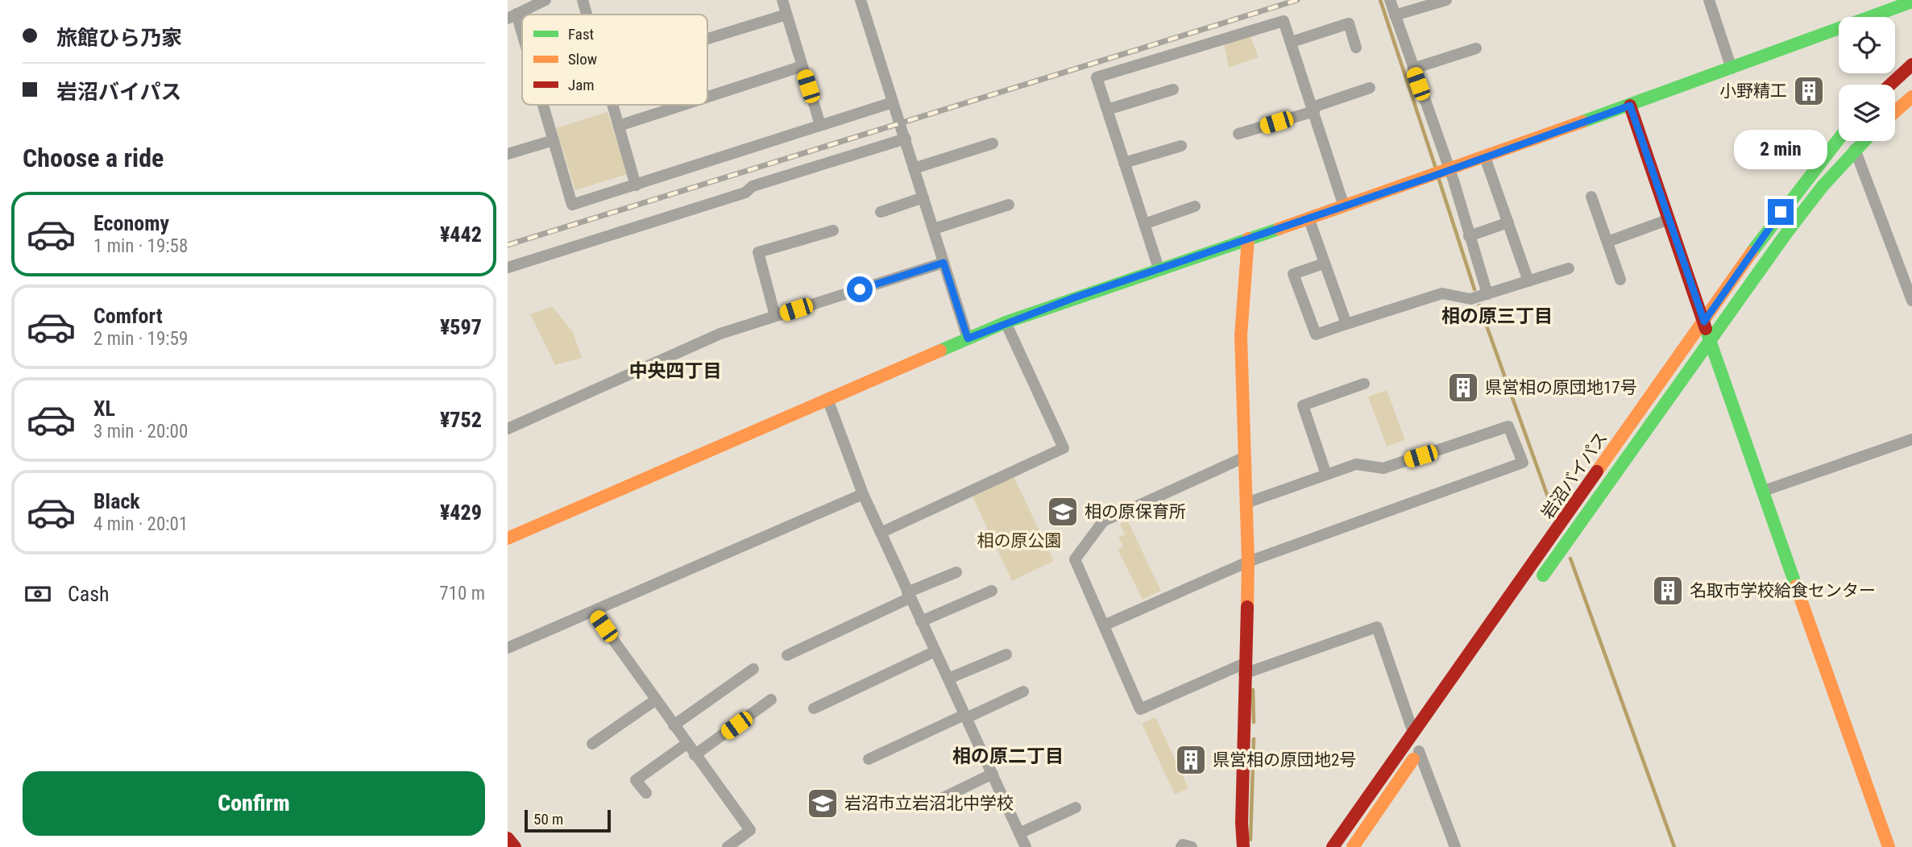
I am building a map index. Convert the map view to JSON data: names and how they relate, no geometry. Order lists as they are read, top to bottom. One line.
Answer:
{"streets":{"main road":["岩沼バイパス"]},"districts":["相の原三丁目","中央四丁目","相の原二丁目"],"parks":["相の原公園"],"places":{"building":["小野精工","県営相の原団地17号","名取市学校給食センター","県営相の原団地2号"],"school or university":["相の原保育所","岩沼市立岩沼北中学校"]},"legend":["Fast","Slow","Jam"],"scale_bar":"50 m","page":{"banner":["旅館ひら乃家","岩沼バイパス"],"heading":"Choose a ride","bubble":"2 min","list":[{"name":"Economy","note":"1 min · 19:58","value":"¥442"},{"name":"Comfort","note":"2 min · 19:59","value":"¥597"},{"name":"XL","note":"3 min · 20:00","value":"¥752"},{"name":"Black","note":"4 min · 20:01","value":"¥429"}],"pay":["Cash","710 m"],"buttons":"Confirm","scale":"50 m"}}
